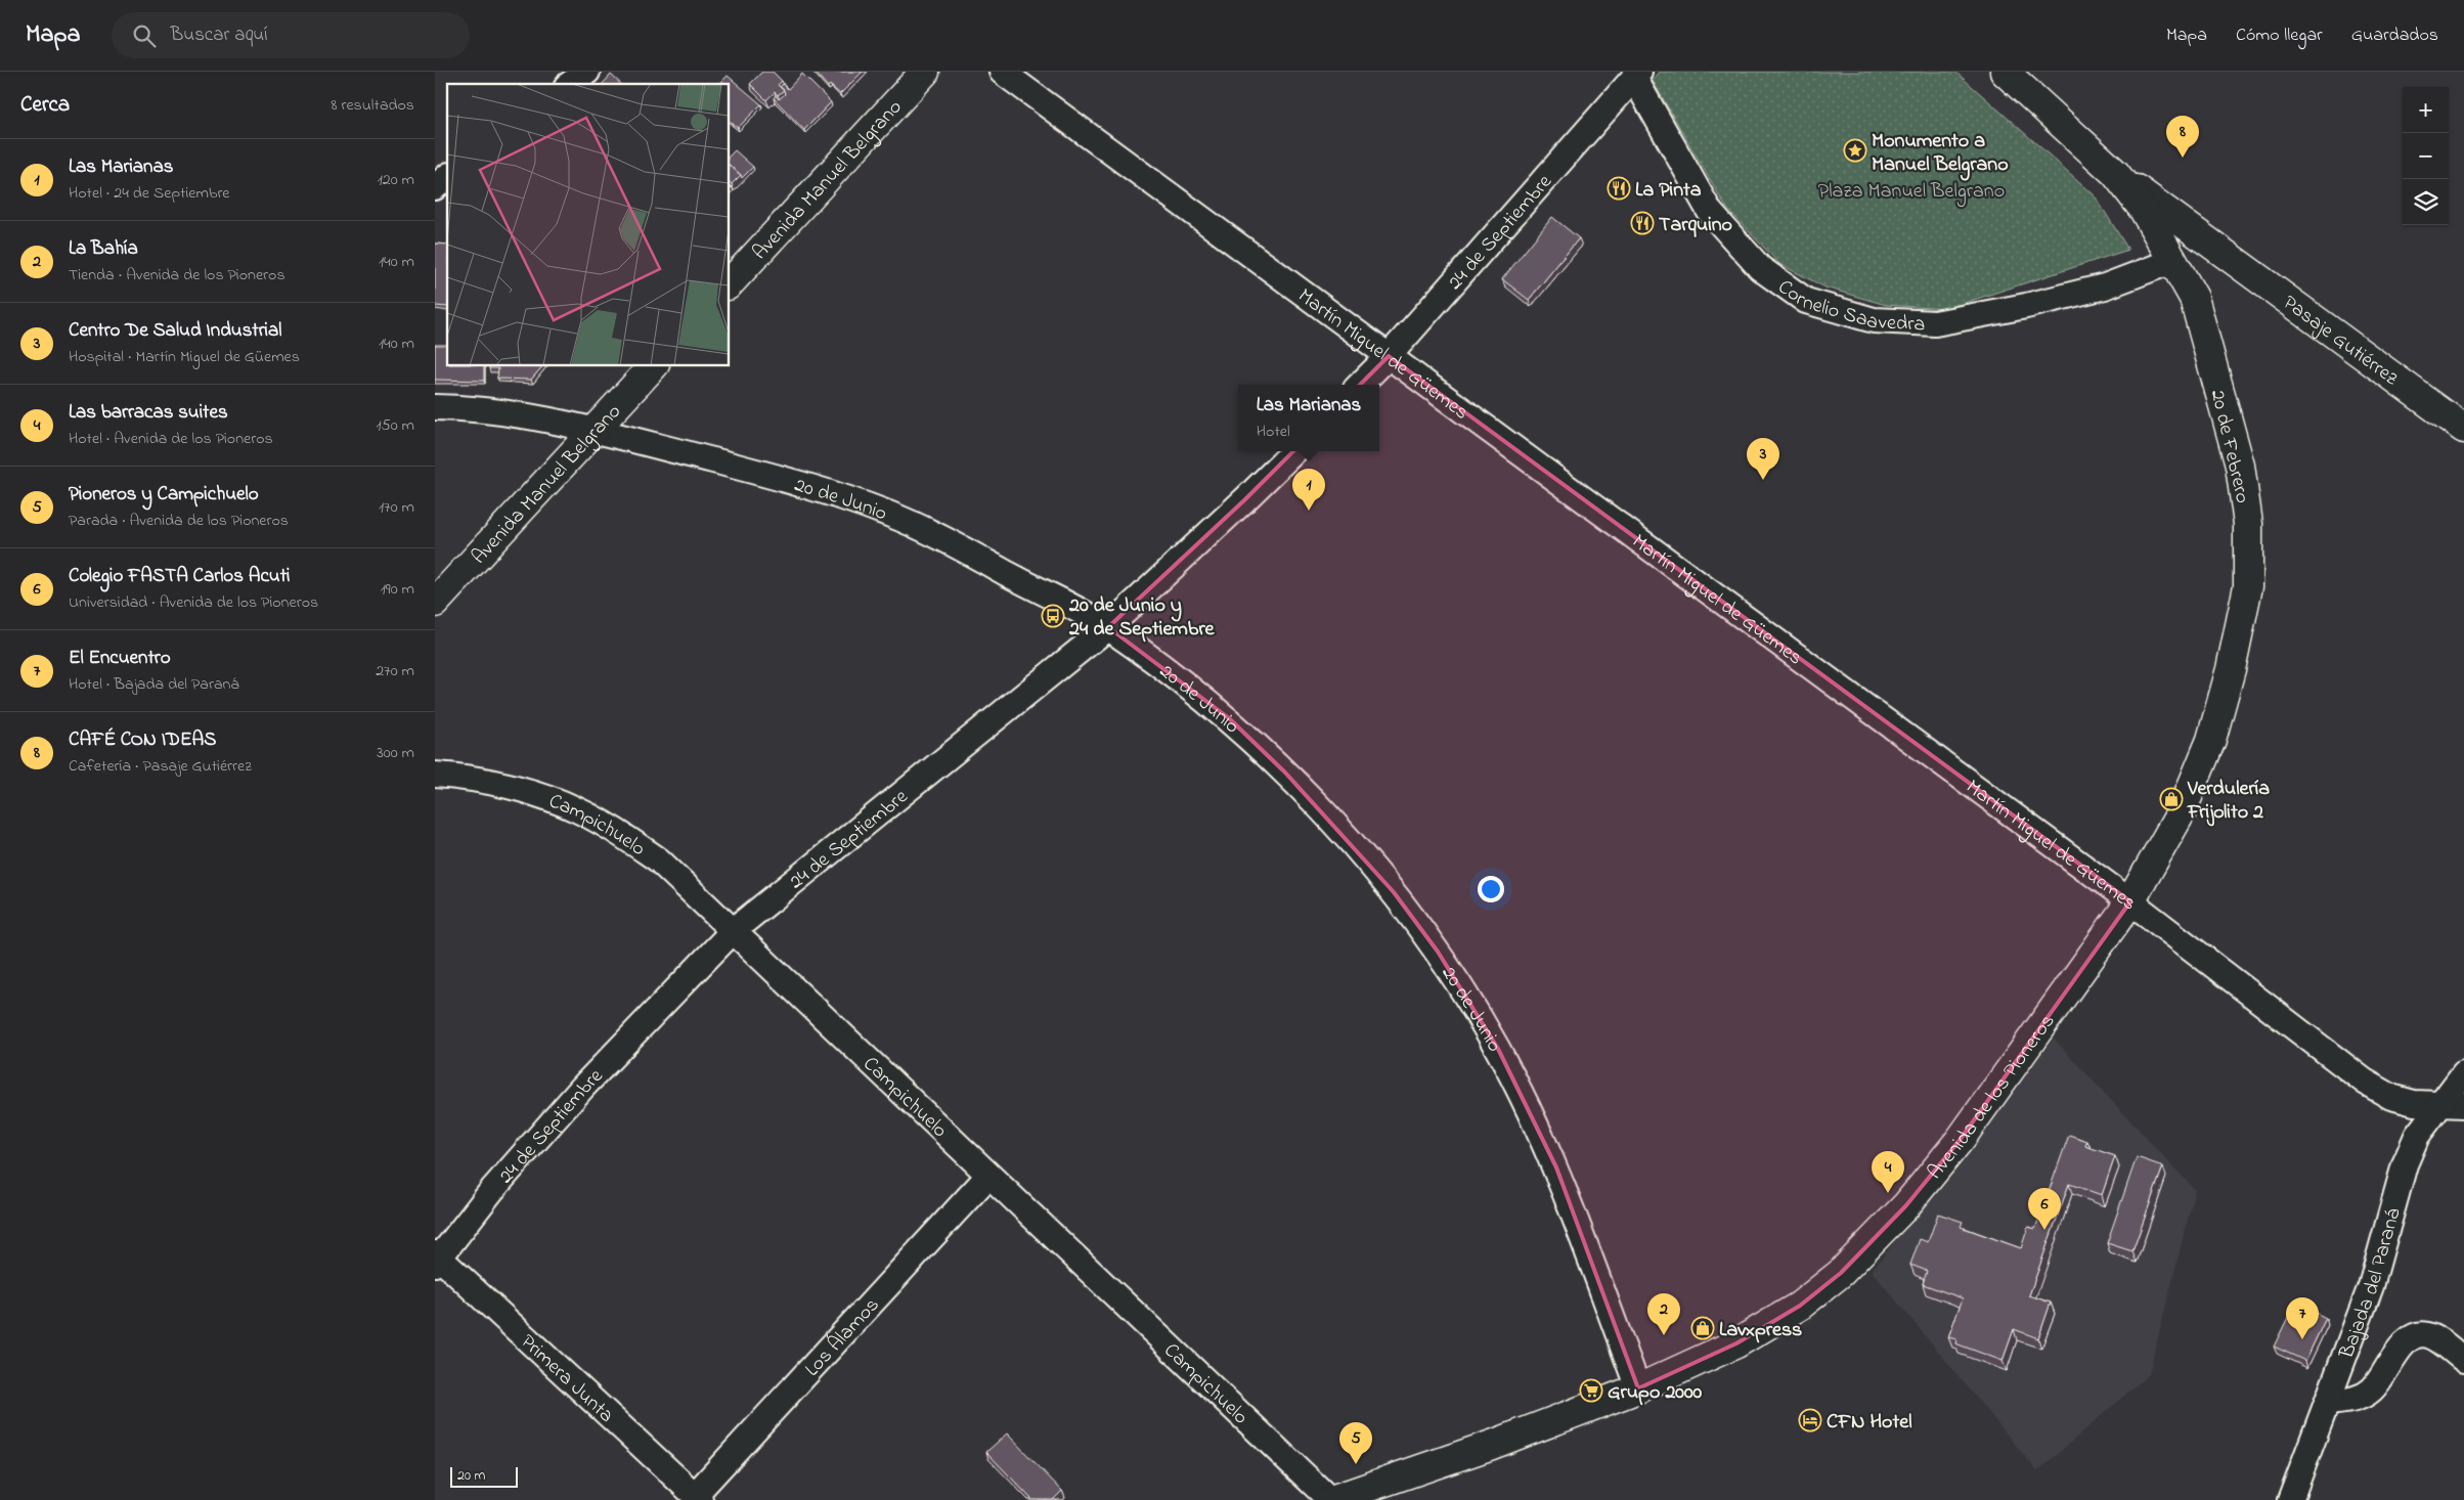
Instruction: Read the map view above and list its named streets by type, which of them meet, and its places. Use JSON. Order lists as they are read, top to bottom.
{
  "streets": {
    "main road": [
      "Avenida Manuel Belgrano",
      "Pasaje Gutiérrez",
      "20 de Febrero",
      "Avenida de los Pioneros"
    ],
    "street": [
      "24 de Septiembre",
      "Cornelio Saavedra",
      "Martín Miguel de Güemes",
      "20 de Junio",
      "Campichuelo",
      "Bajada del Paraná",
      "Los Álamos",
      "Primera Junta"
    ]
  },
  "crossings": [
    ["Avenida Manuel Belgrano", "20 de Junio"],
    ["24 de Septiembre", "Cornelio Saavedra"],
    ["24 de Septiembre", "Martín Miguel de Güemes"],
    ["24 de Septiembre", "20 de Junio"],
    ["24 de Septiembre", "Campichuelo"],
    ["24 de Septiembre", "Primera Junta"],
    ["Cornelio Saavedra", "20 de Febrero"],
    ["Pasaje Gutiérrez", "20 de Febrero"],
    ["Martín Miguel de Güemes", "20 de Febrero"],
    ["Martín Miguel de Güemes", "Avenida de los Pioneros"],
    ["Martín Miguel de Güemes", "Bajada del Paraná"],
    ["20 de Febrero", "Avenida de los Pioneros"],
    ["20 de Junio", "Avenida de los Pioneros"],
    ["Campichuelo", "Avenida de los Pioneros"],
    ["Campichuelo", "Los Álamos"],
    ["Los Álamos", "Primera Junta"]
  ],
  "parks": ["Plaza Manuel Belgrano"],
  "places": {
    "place": ["Monumento a Manuel Belgrano"],
    "restaurant": ["La Pinta", "Tarquino"],
    "bus stop": ["20 de Junio y 24 de Septiembre"],
    "shop": ["Verdulería Frijolito 2", "Lavxpress"],
    "supermarket": ["Grupo 2000"],
    "hotel": ["CFN Hotel"]
  },
  "scale_bar": "20 m",
  "page": {
    "header": "Mapa",
    "search": "Buscar aquí",
    "nav": ["Mapa", "Cómo llegar", "Guardados"],
    "heading": ["Cerca", "8 resultados"],
    "map_buttons": ["+", "−"],
    "pins": [
      "8",
      "3",
      "1",
      "4",
      "6",
      "2",
      "7",
      "5"
    ],
    "list": [
      {
        "mark": "1",
        "name": "Las Marianas",
        "note": "Hotel · 24 de Septiembre",
        "value": "120 m"
      },
      {
        "mark": "2",
        "name": "La Bahía",
        "note": "Tienda · Avenida de los Pioneros",
        "value": "140 m"
      },
      {
        "mark": "3",
        "name": "Centro De Salud Industrial",
        "note": "Hospital · Martín Miguel de Güemes",
        "value": "140 m"
      },
      {
        "mark": "4",
        "name": "Las barracas suites",
        "note": "Hotel · Avenida de los Pioneros",
        "value": "150 m"
      },
      {
        "mark": "5",
        "name": "Pioneros y Campichuelo",
        "note": "Parada · Avenida de los Pioneros",
        "value": "170 m"
      },
      {
        "mark": "6",
        "name": "Colegio FASTA Carlos Acuti",
        "note": "Universidad · Avenida de los Pioneros",
        "value": "190 m"
      },
      {
        "mark": "7",
        "name": "El Encuentro",
        "note": "Hotel · Bajada del Paraná",
        "value": "270 m"
      },
      {
        "mark": "8",
        "name": "CAFÉ CON IDEAS",
        "note": "Cafetería · Pasaje Gutiérrez",
        "value": "300 m"
      }
    ],
    "popup": ["Las Marianas", "Hotel"],
    "scale": "20 m"
  }
}
